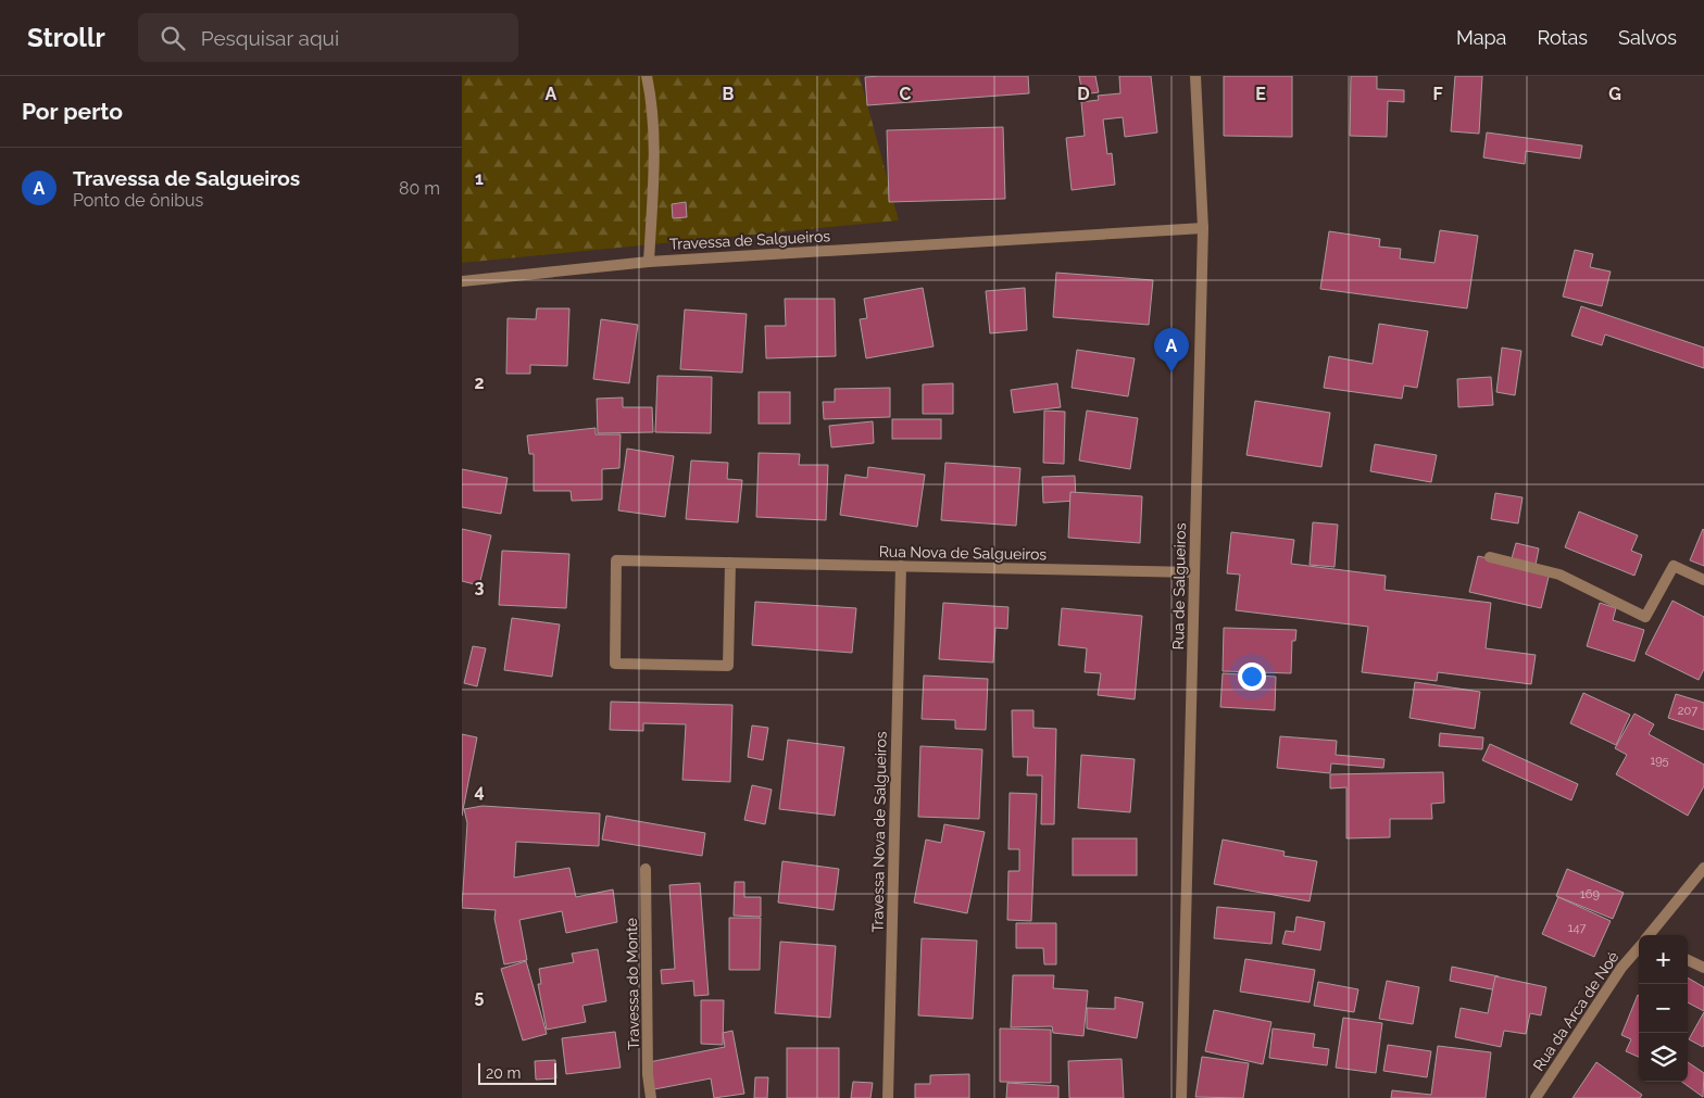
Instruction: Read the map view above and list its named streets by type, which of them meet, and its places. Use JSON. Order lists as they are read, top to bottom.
{
  "streets": {
    "street": [
      "Travessa de Salgueiros",
      "Rua Nova de Salgueiros",
      "Rua de Salgueiros",
      "Travessa Nova de Salgueiros",
      "Travessa do Monte",
      "Rua da Arca de Noé"
    ]
  },
  "crossings": [
    ["Travessa de Salgueiros", "Rua de Salgueiros"],
    ["Rua Nova de Salgueiros", "Rua de Salgueiros"],
    ["Rua Nova de Salgueiros", "Travessa Nova de Salgueiros"]
  ],
  "house_numbers": [
    "207",
    "195",
    "169",
    "147"
  ],
  "scale_bar": "20 m",
  "page": {
    "header": "Strollr",
    "search": "Pesquisar aqui",
    "nav": ["Mapa", "Rotas", "Salvos"],
    "heading": "Por perto",
    "list": [
      {
        "mark": "A",
        "name": "Travessa de Salgueiros",
        "note": "Ponto de ônibus",
        "value": "80 m"
      }
    ],
    "pins": "A",
    "map_buttons": ["+", "−"],
    "scale": "20 m"
  },
  "grid": {
    "columns": [
      "A",
      "B",
      "C",
      "D",
      "E",
      "F",
      "G"
    ],
    "rows": [
      "1",
      "2",
      "3",
      "4",
      "5"
    ]
  }
}
